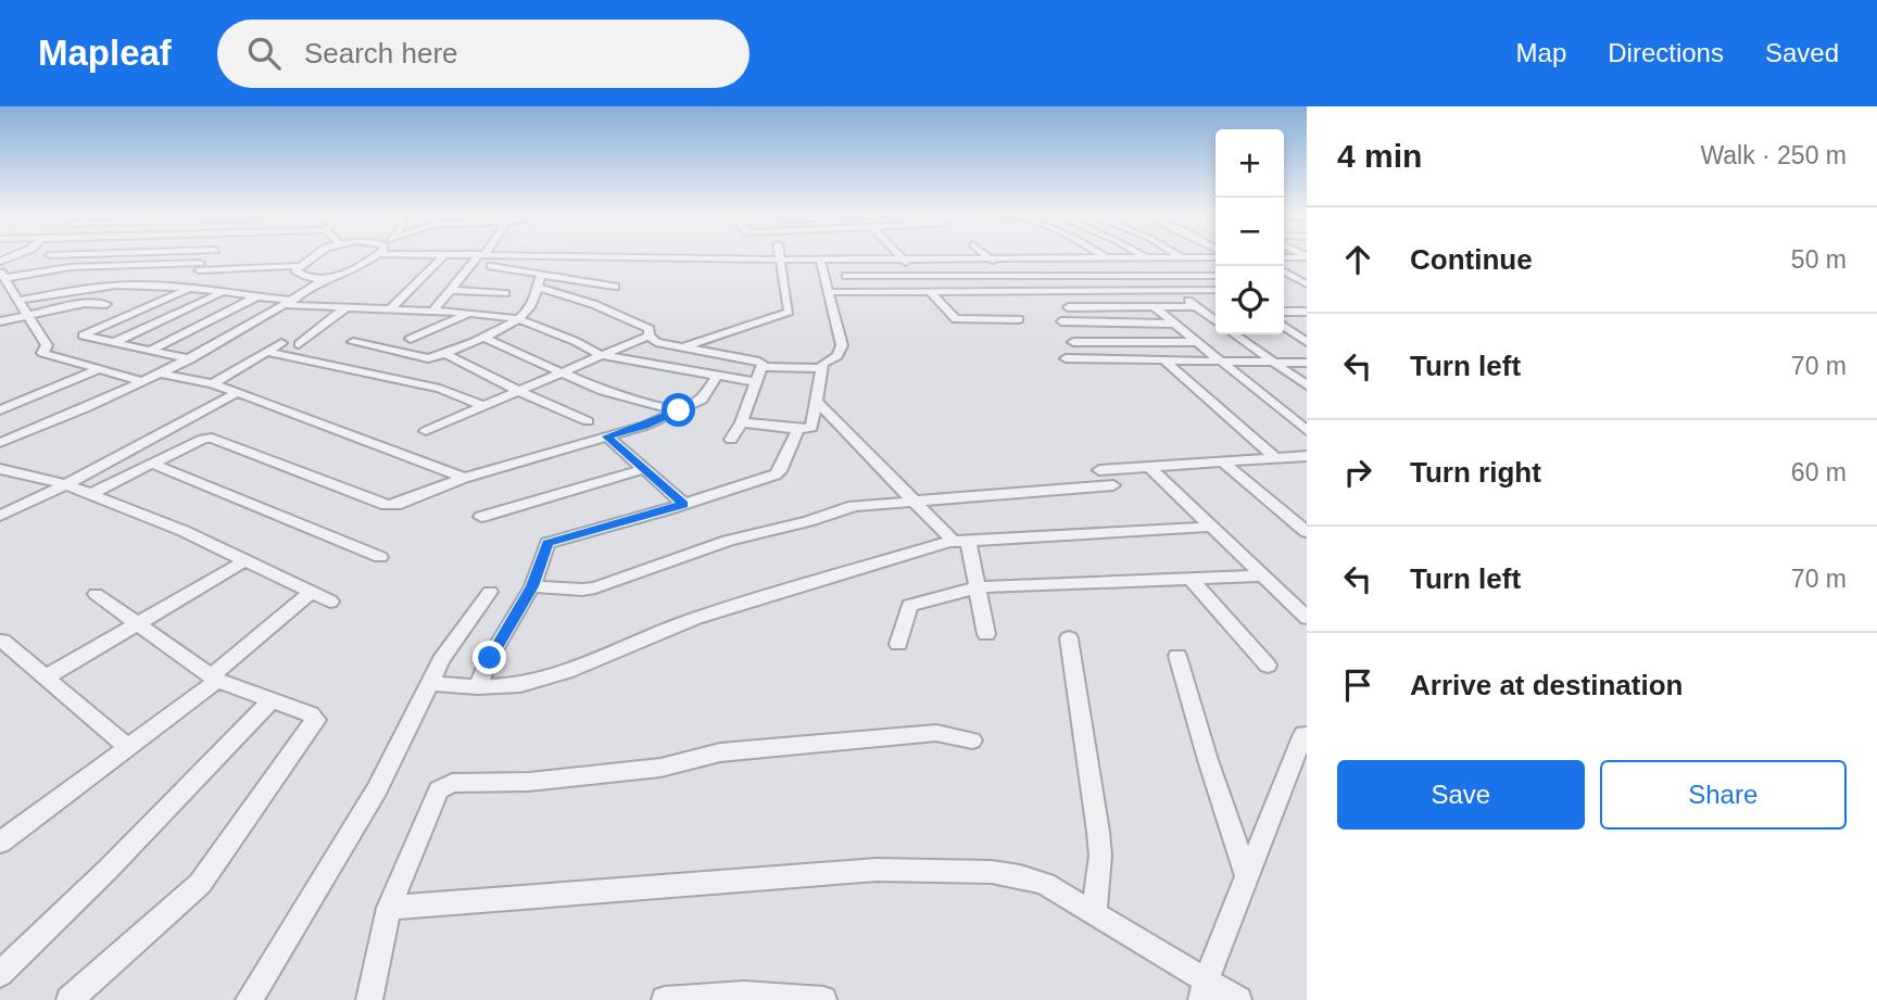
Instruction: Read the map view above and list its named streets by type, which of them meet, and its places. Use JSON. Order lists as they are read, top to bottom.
{
  "page": {
    "header": "Mapleaf",
    "search": "Search here",
    "nav": ["Map", "Directions", "Saved"],
    "heading": ["4 min", "Walk · 250 m"],
    "map_buttons": ["+", "−"],
    "list": [
      ["Continue", "50 m"],
      ["Turn left", "70 m"],
      ["Turn right", "60 m"],
      ["Turn left", "70 m"],
      "Arrive at destination"
    ],
    "buttons": ["Save", "Share"]
  }
}
